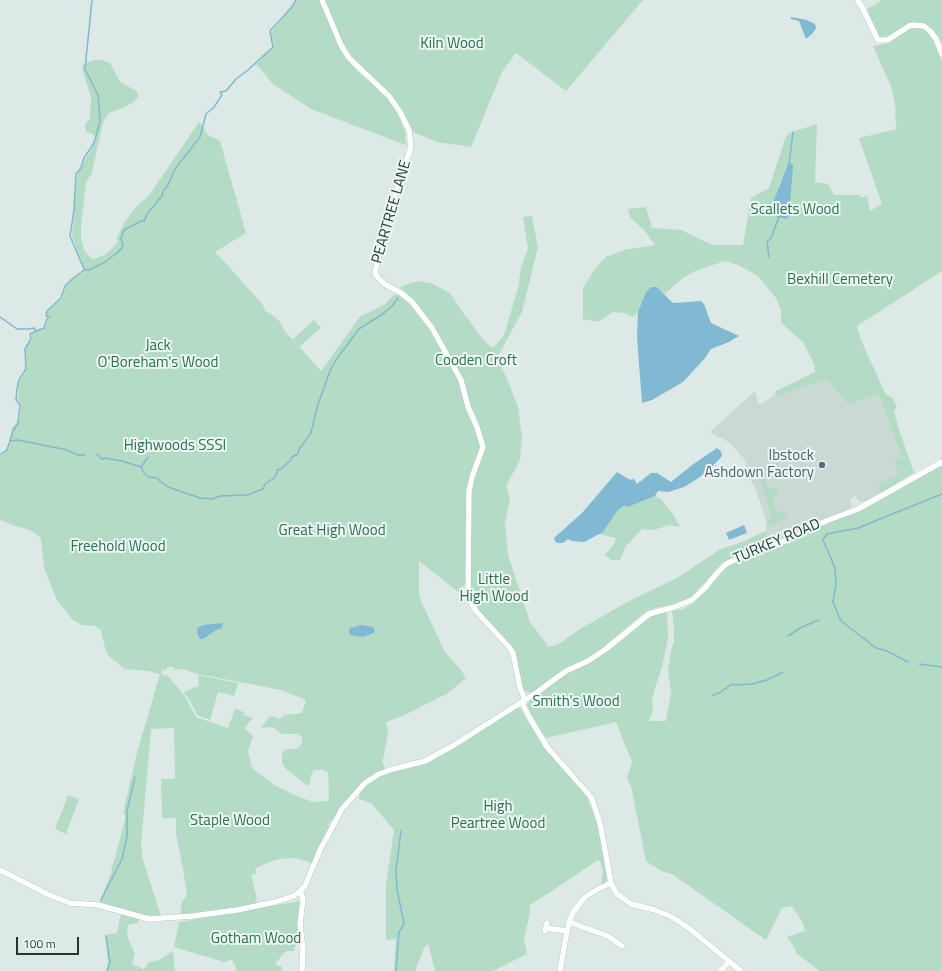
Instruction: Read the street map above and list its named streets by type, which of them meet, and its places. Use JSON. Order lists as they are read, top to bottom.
{
  "streets": {
    "street": ["PEARTREE LANE", "TURKEY ROAD"]
  },
  "crossings": [
    ["PEARTREE LANE", "TURKEY ROAD"]
  ],
  "parks": [
    "Kiln Wood",
    "Scallets Wood",
    "Bexhill Cemetery",
    "Jack O'Boreham's Wood",
    "Cooden Croft",
    "Highwoods SSSI",
    "Great High Wood",
    "Freehold Wood",
    "Little High Wood",
    "Smith's Wood",
    "High Peartree Wood",
    "Staple Wood",
    "Gotham Wood"
  ],
  "places": ["Ibstock Ashdown Factory"],
  "scale_bar": "100 m"
}
